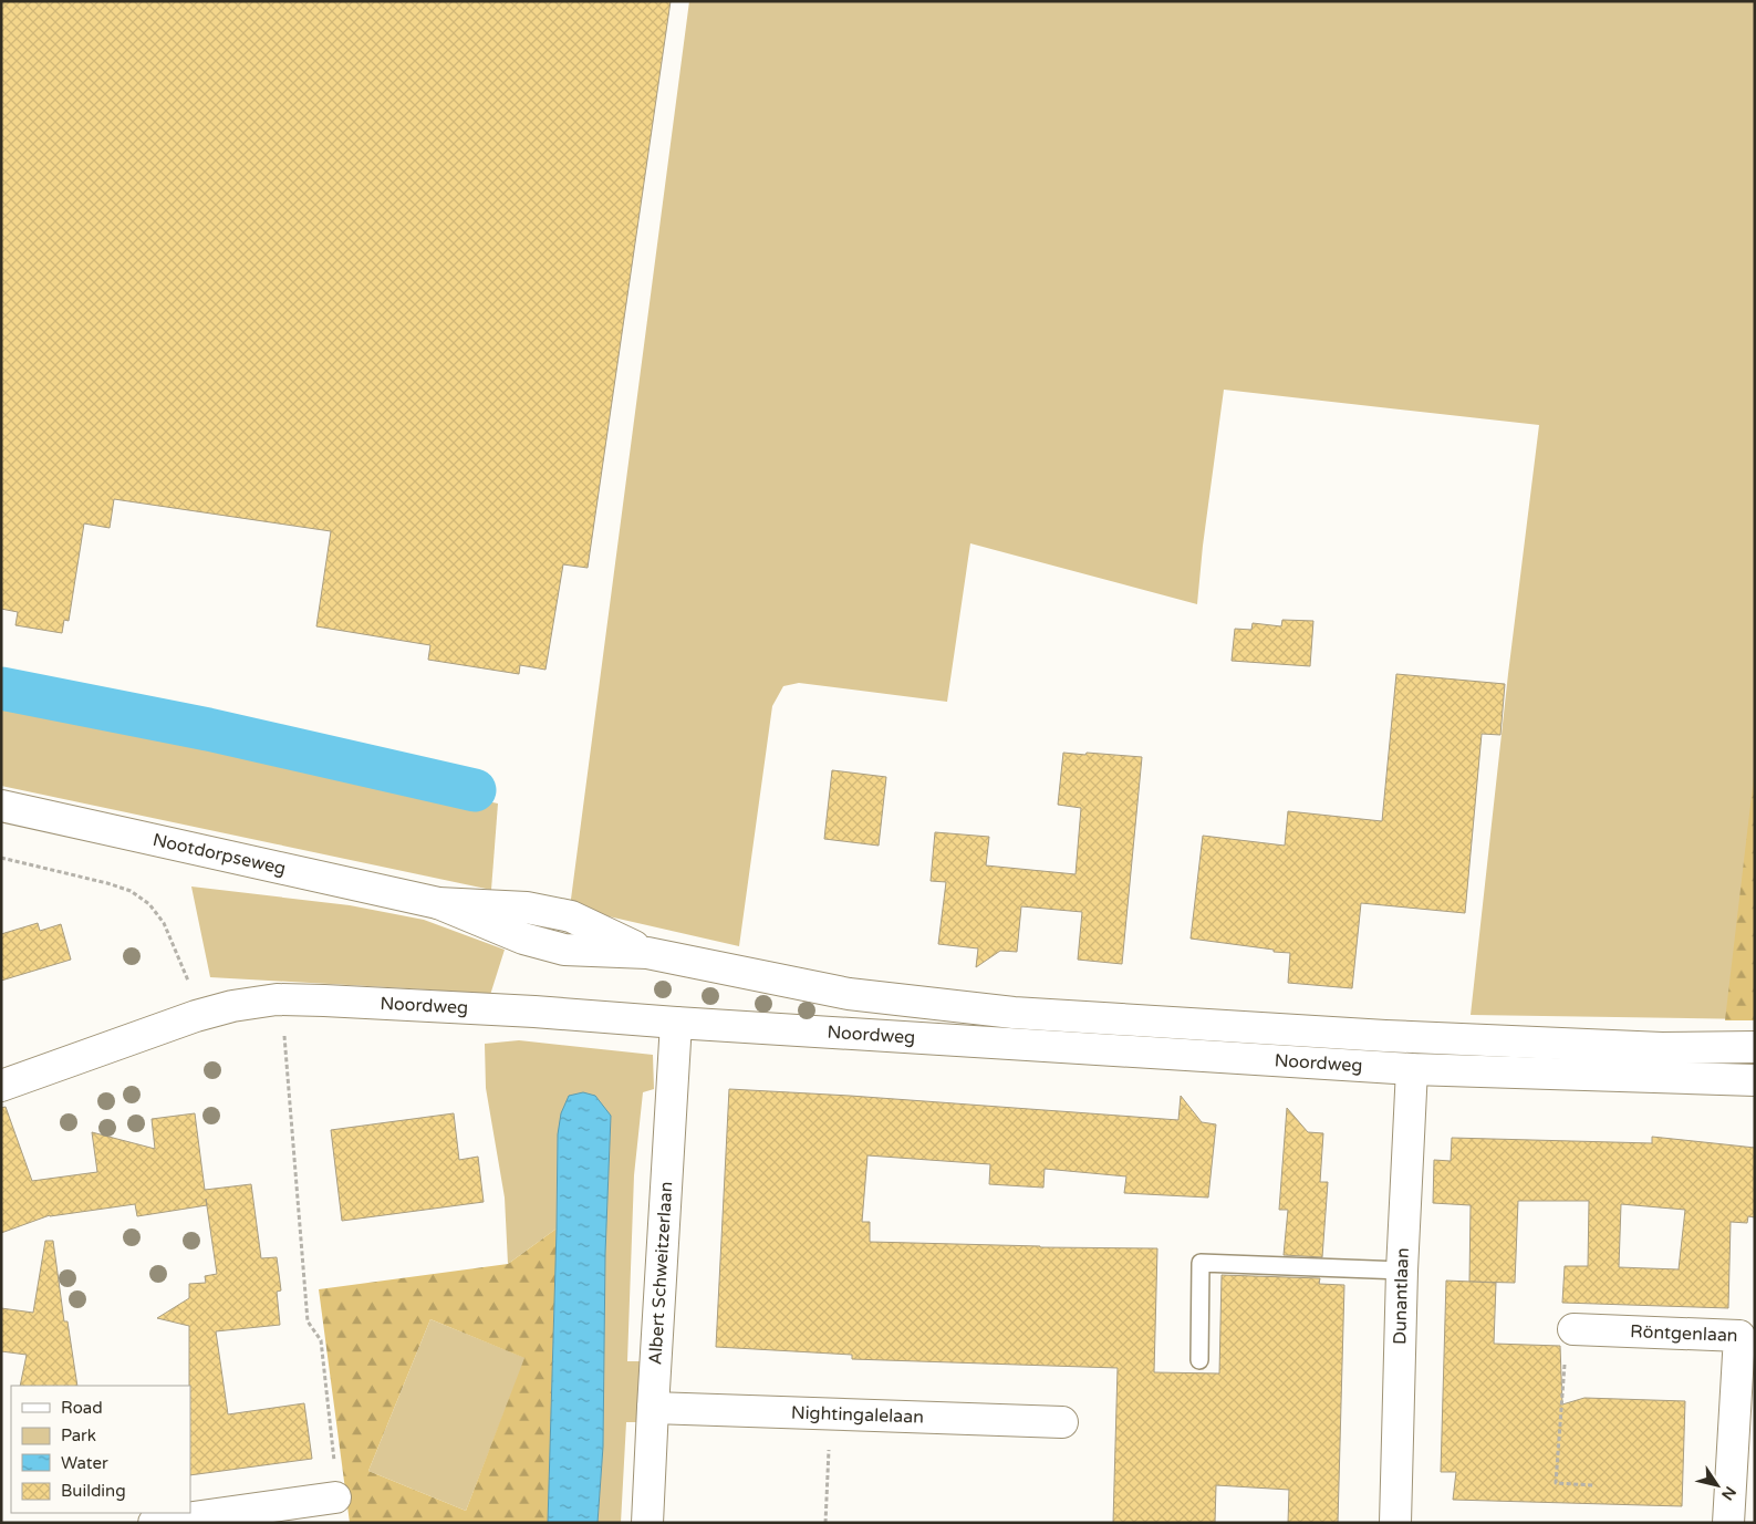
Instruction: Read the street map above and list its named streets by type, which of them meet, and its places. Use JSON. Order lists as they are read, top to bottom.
{
  "streets": {
    "street": [
      "Nootdorpseweg",
      "Noordweg",
      "Albert Schweitzerlaan",
      "Dunantlaan",
      "Röntgenlaan",
      "Nightingalelaan"
    ]
  },
  "crossings": [
    ["Nootdorpseweg", "Noordweg"],
    ["Noordweg", "Albert Schweitzerlaan"],
    ["Noordweg", "Dunantlaan"],
    ["Albert Schweitzerlaan", "Nightingalelaan"]
  ],
  "legend": [
    "Road",
    "Park",
    "Water",
    "Building"
  ],
  "north": "bottom right"
}
